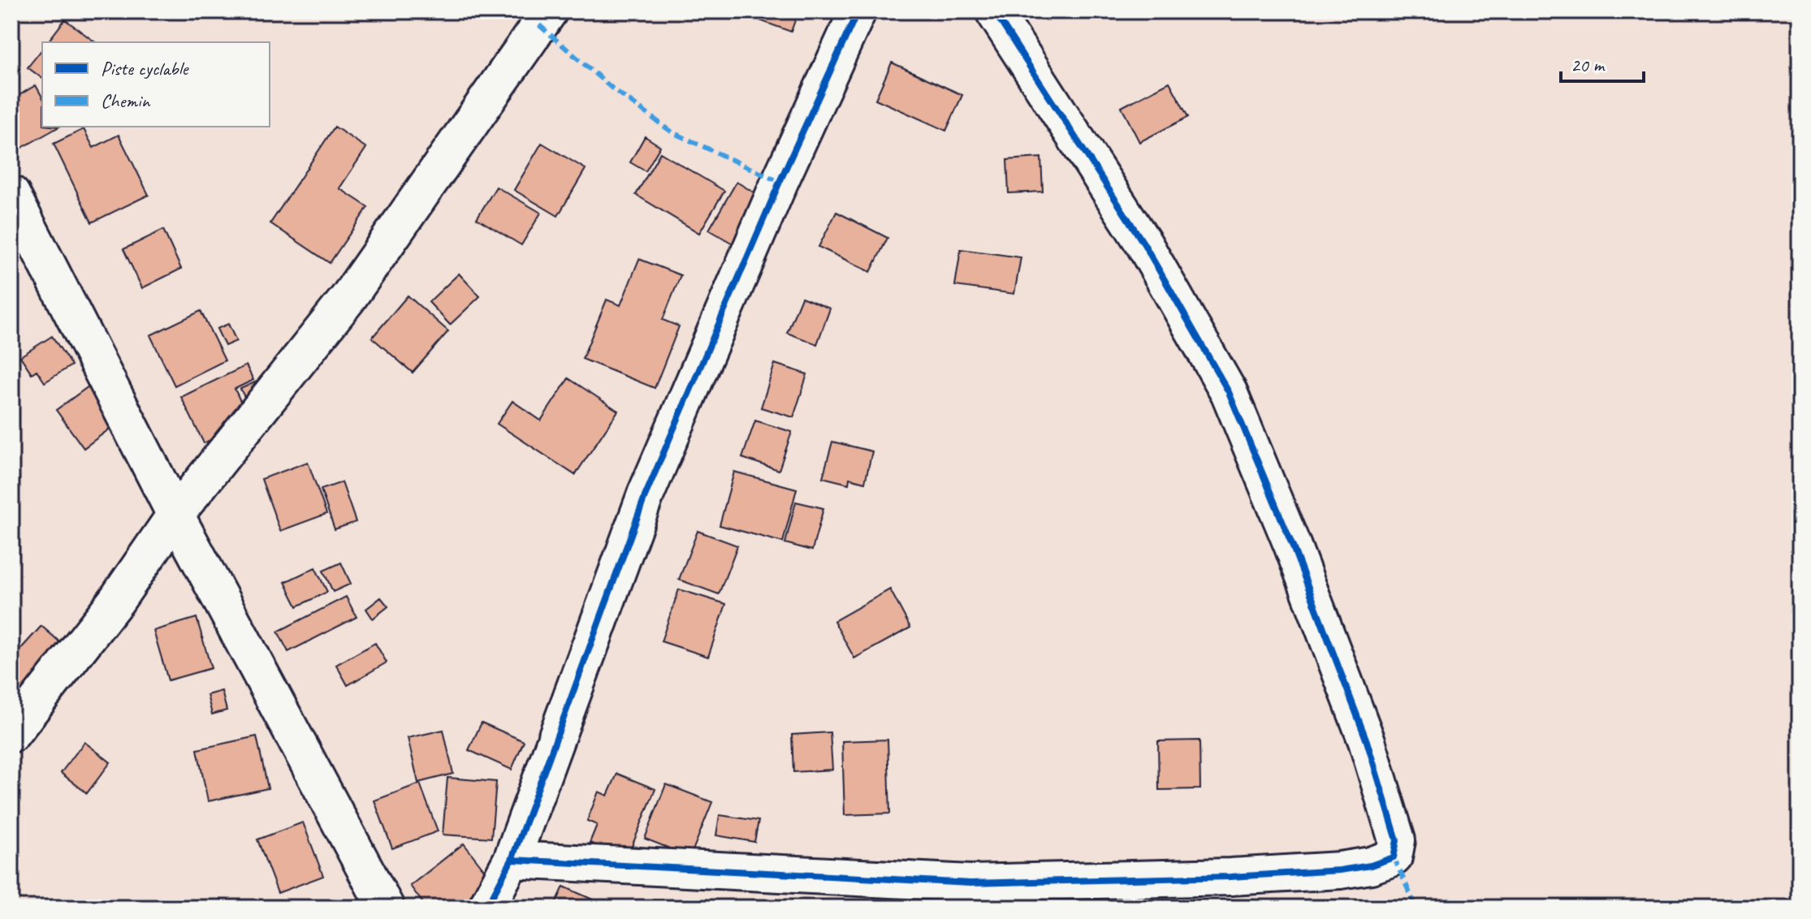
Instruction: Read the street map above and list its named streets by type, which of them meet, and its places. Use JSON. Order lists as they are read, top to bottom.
{
  "legend": ["Piste cyclable", "Chemin"],
  "scale_bar": "20 m"
}
